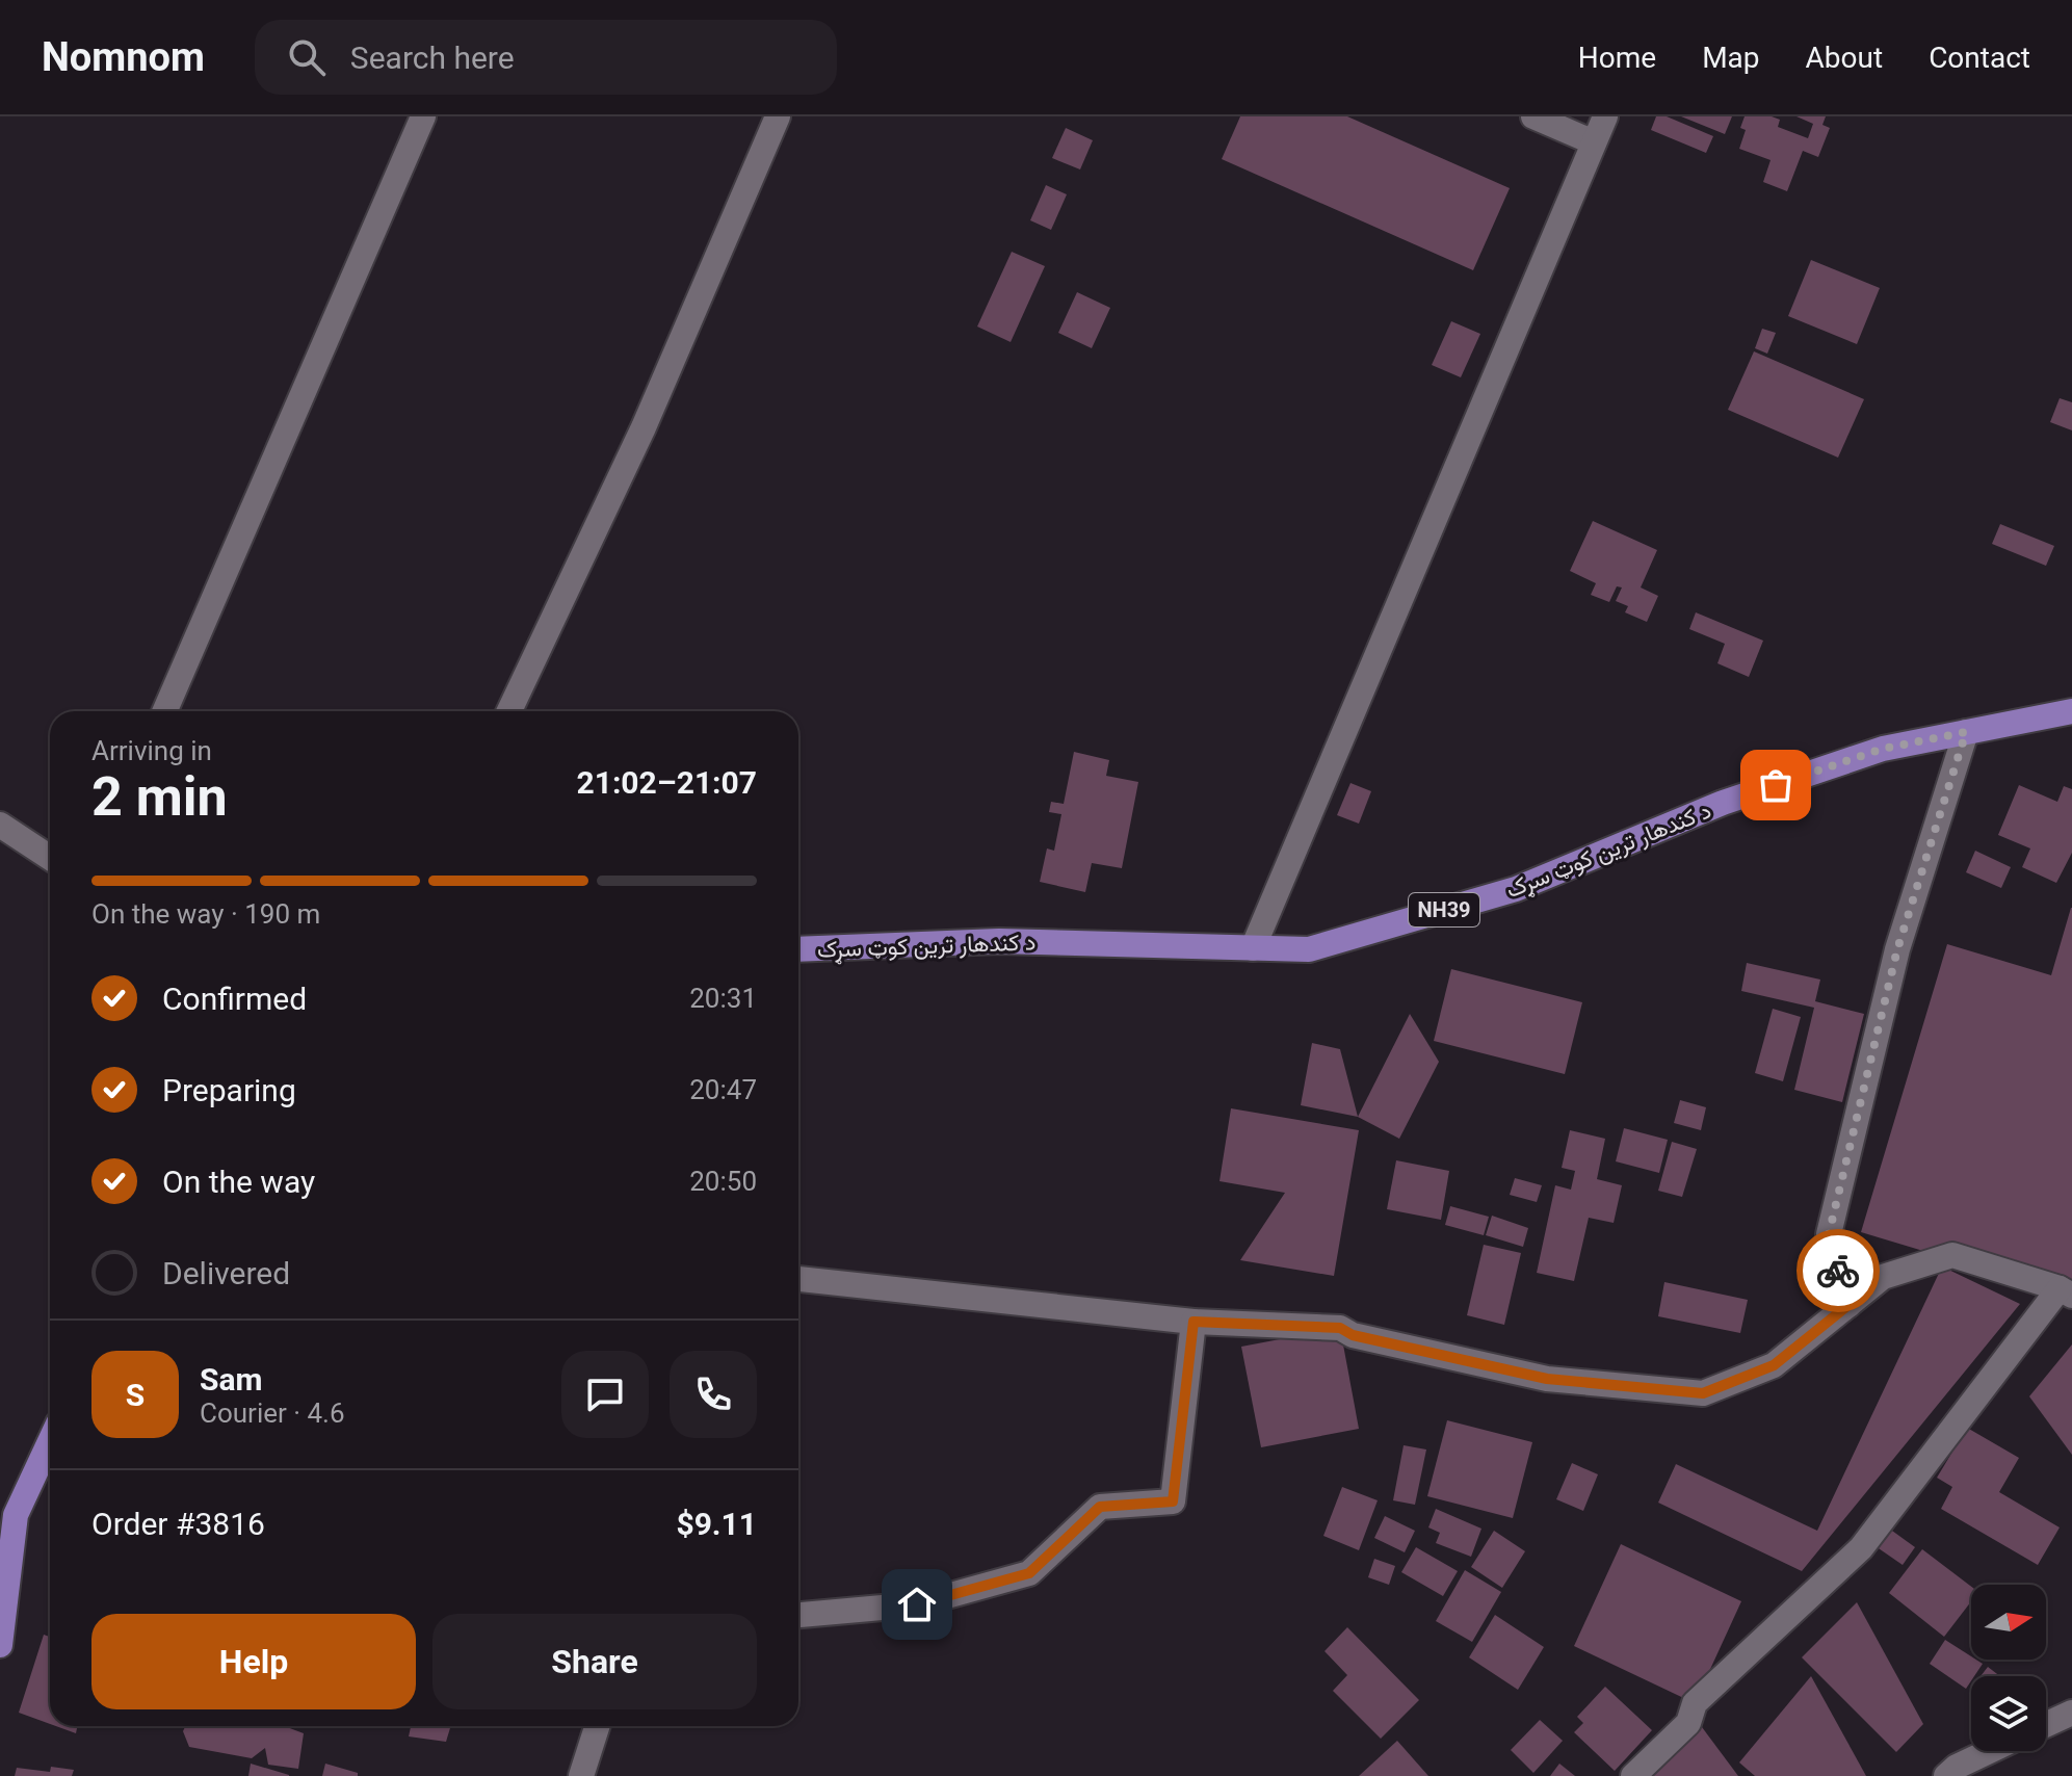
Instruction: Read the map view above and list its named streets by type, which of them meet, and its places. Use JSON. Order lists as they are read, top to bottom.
{
  "streets": {
    "main road": ["د کندهار ترين کوټ سړک", "NH39"]
  },
  "north": "right",
  "page": {
    "header": "Nomnom",
    "search": "Search here",
    "nav": [
      "Home",
      "Map",
      "About",
      "Contact"
    ],
    "heading": ["2 min", "Arriving in", "21:02–21:07"],
    "panel": [
      "Sam",
      "Courier · 4.6",
      "Order #3816",
      "$9.11"
    ],
    "bar": "On the way · 190 m",
    "list": [
      ["Confirmed", "20:31"],
      ["Preparing", "20:47"],
      ["On the way", "20:50"],
      "Delivered"
    ],
    "round": "S",
    "buttons": ["Help", "Share"]
  }
}
